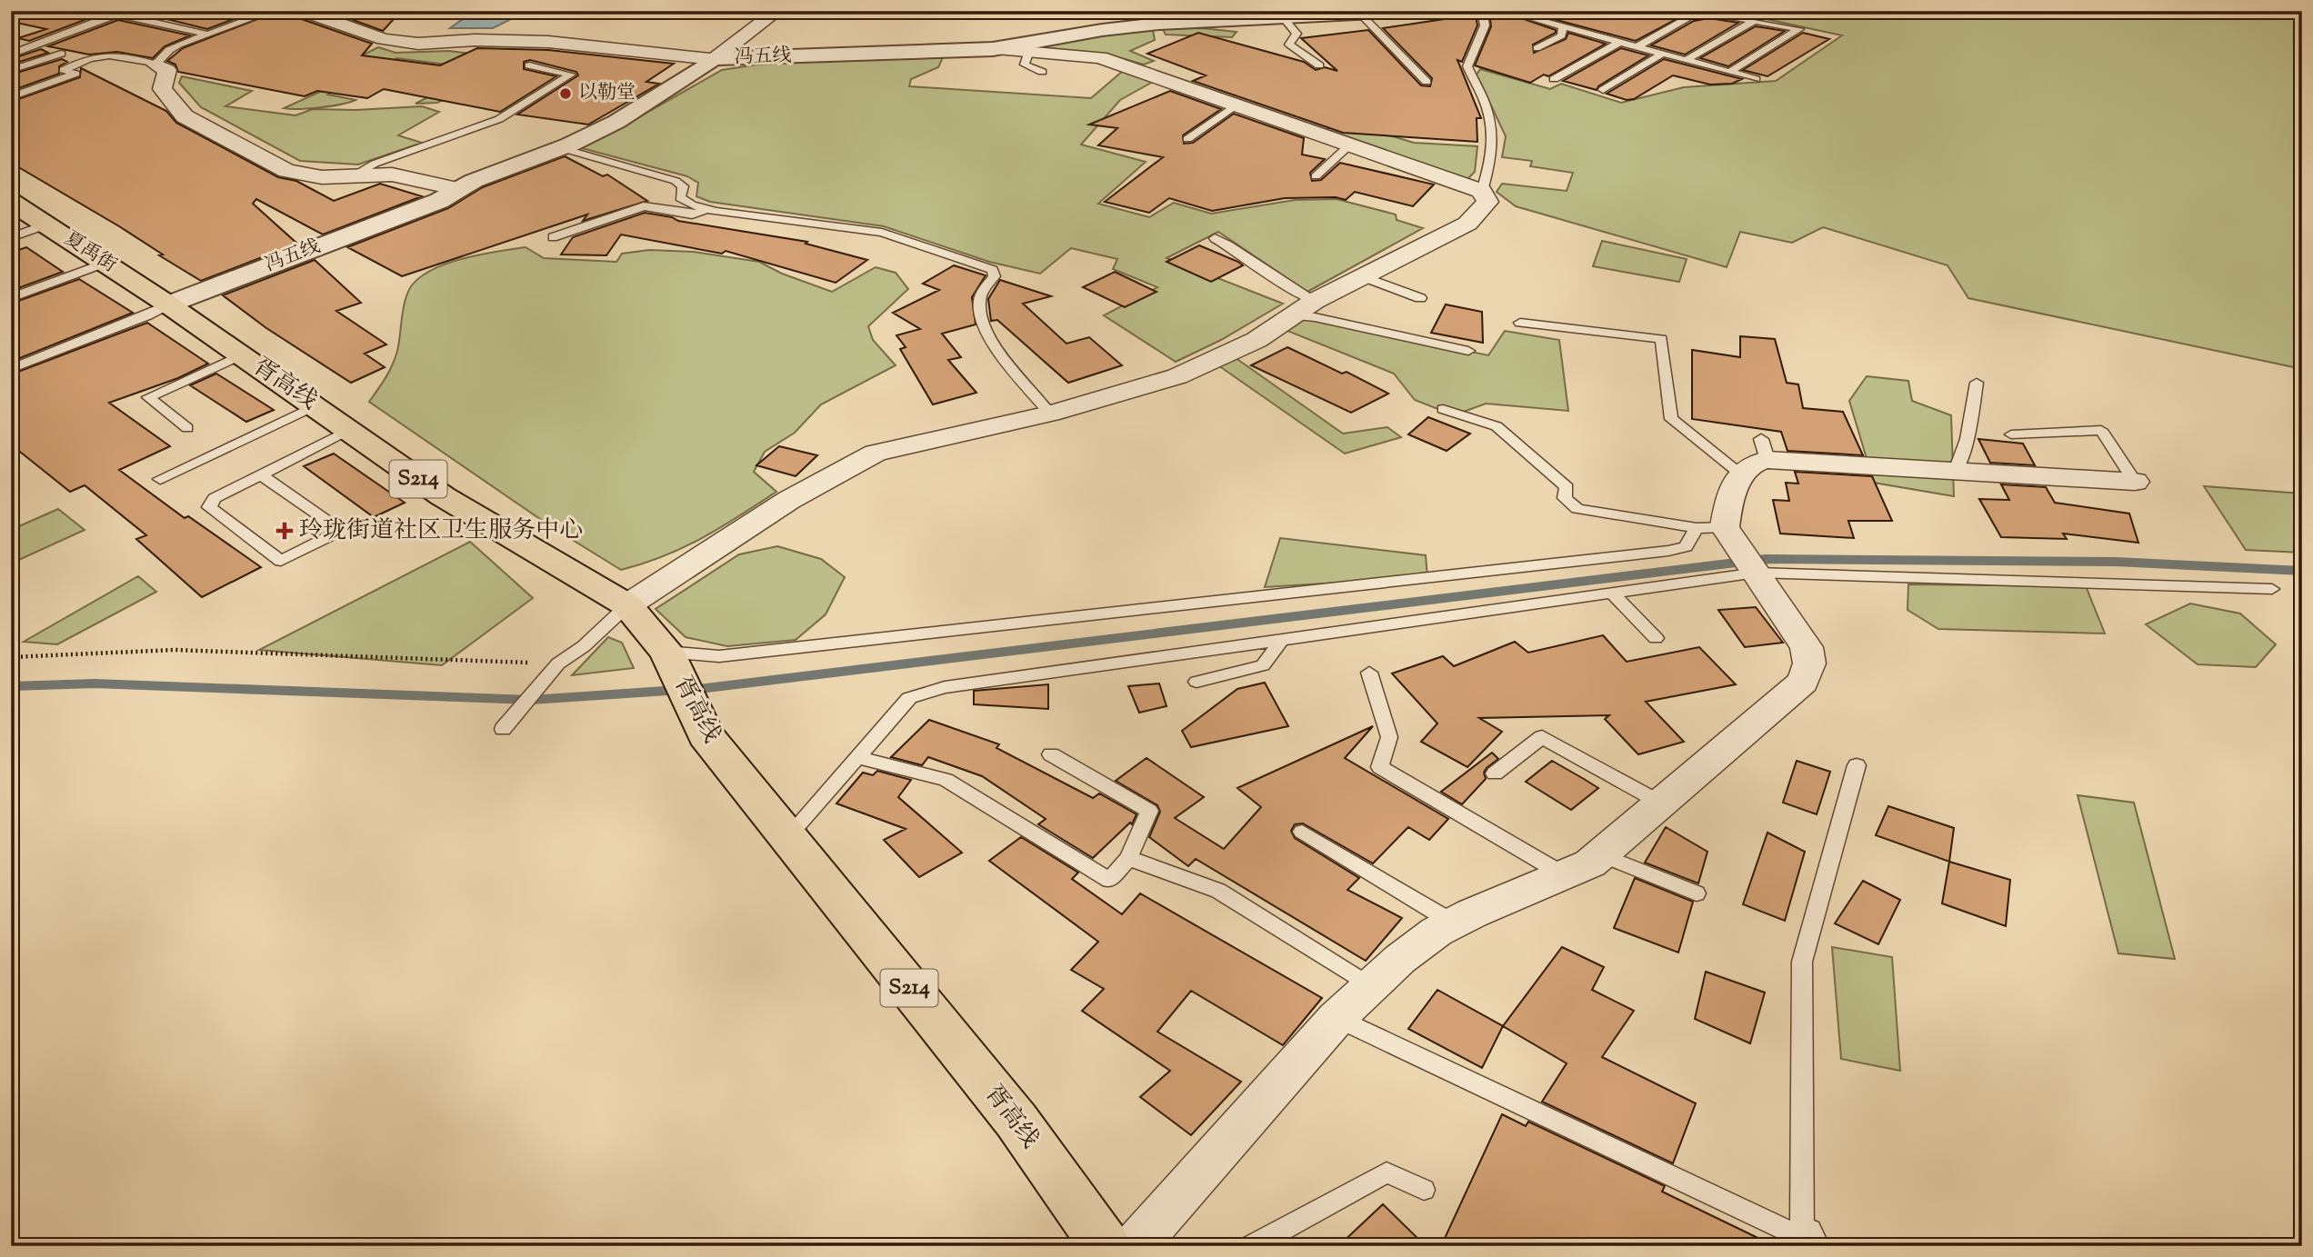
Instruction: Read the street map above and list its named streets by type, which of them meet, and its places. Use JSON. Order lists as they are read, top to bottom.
{
  "streets": {
    "main road": ["夏禹街", "胥高线", "S214"],
    "street": ["冯五线"]
  },
  "crossings": [
    ["冯五线", "夏禹街"],
    ["冯五线", "胥高线"],
    ["夏禹街", "胥高线"]
  ],
  "places": {
    "other": ["以勒堂"],
    "health": ["玲珑街道社区卫生服务中心"]
  }
}
